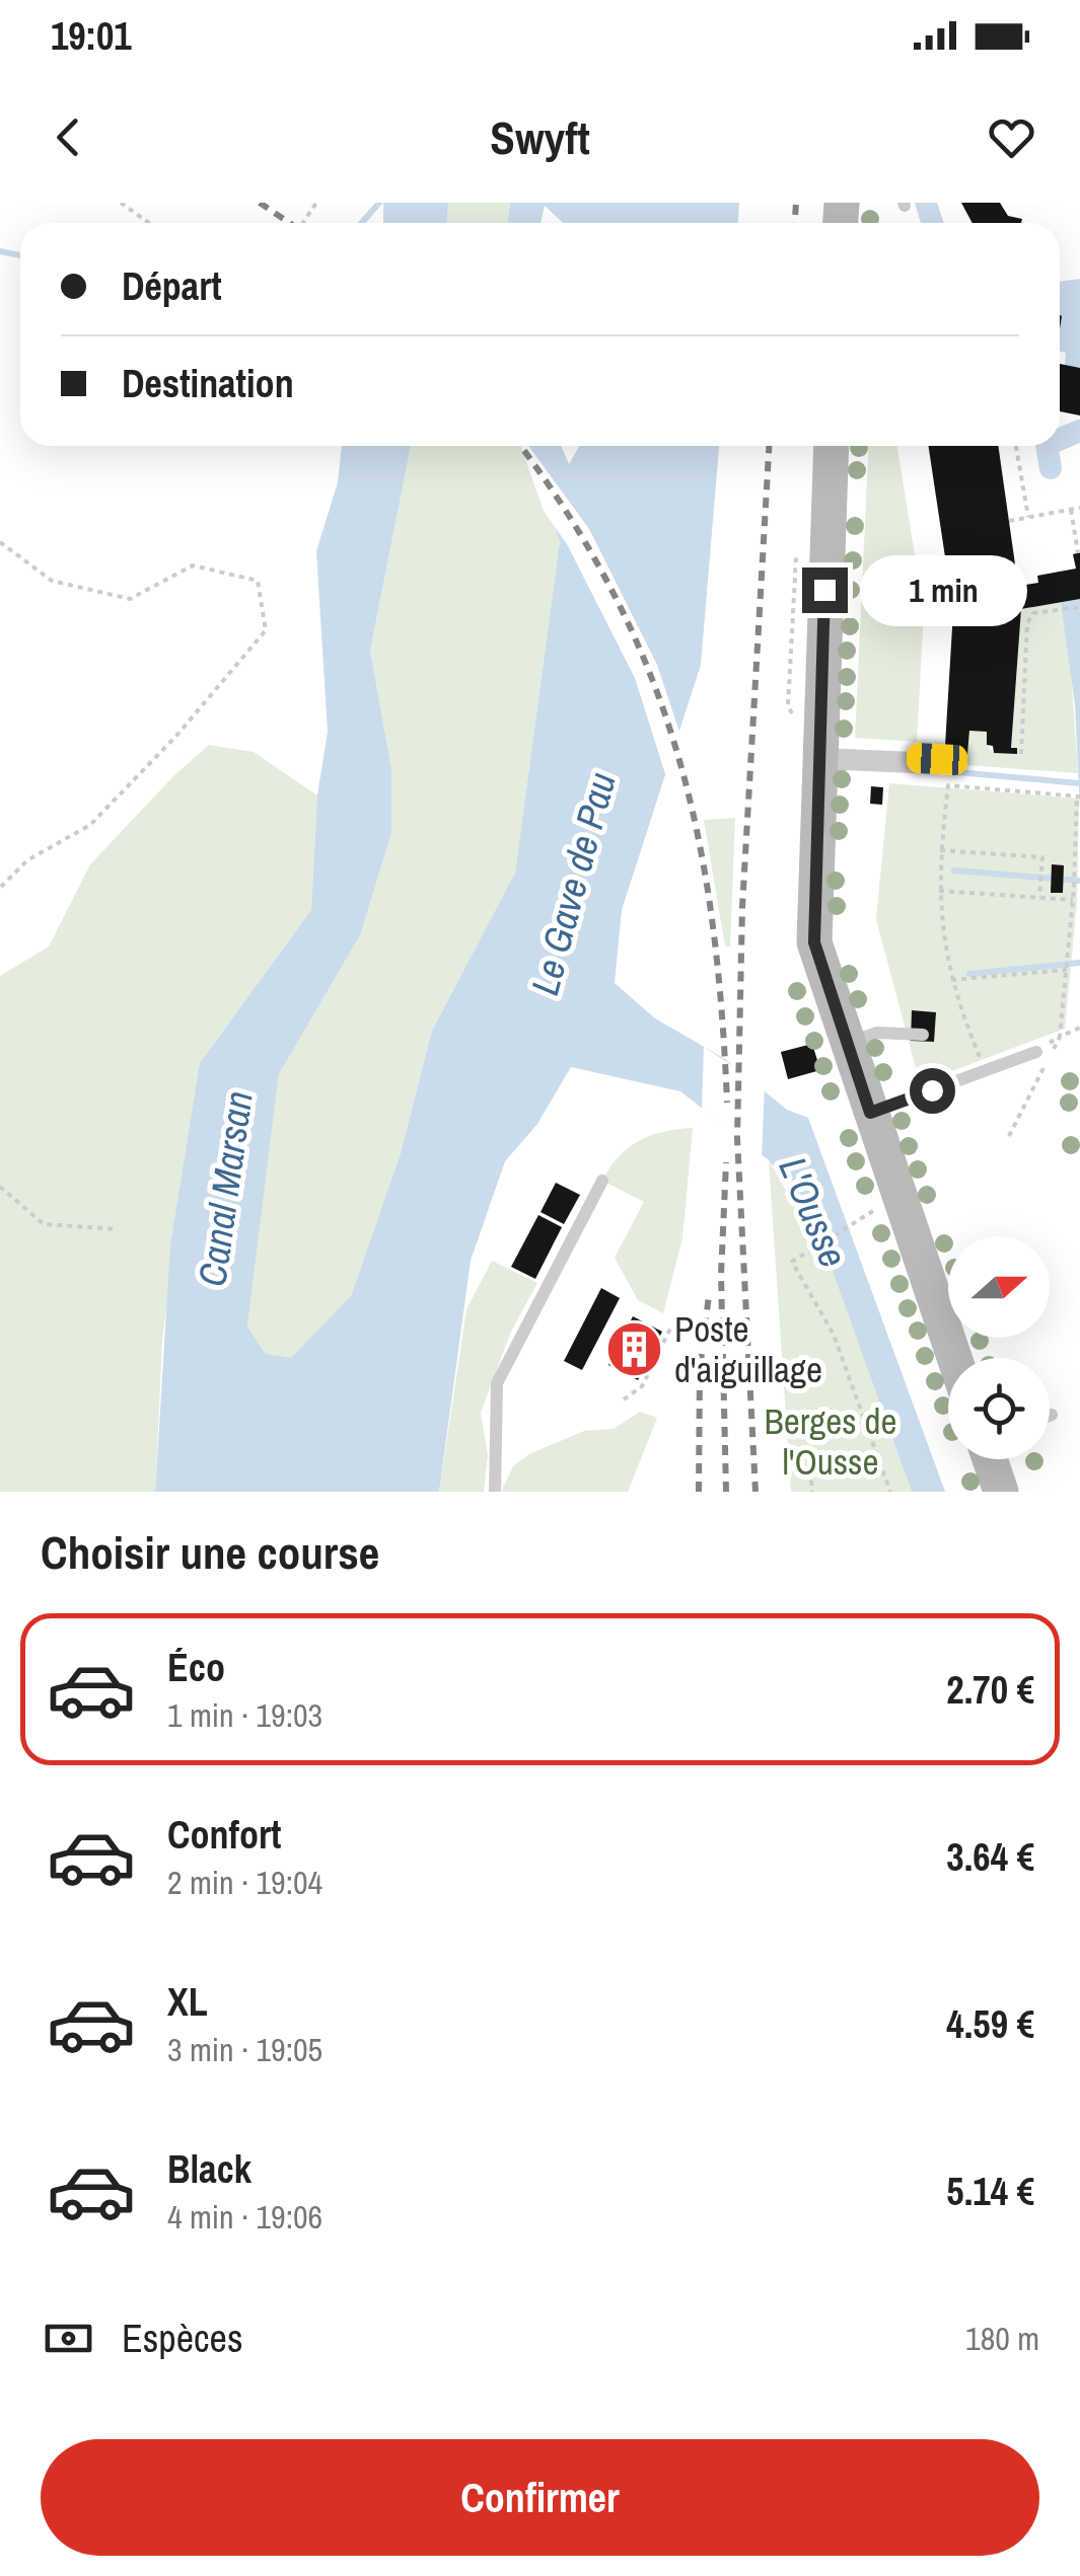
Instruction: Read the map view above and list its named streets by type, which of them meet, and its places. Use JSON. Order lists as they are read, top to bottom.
{
  "water": ["Le Gave de Pau", "Canal Marsan", "L'Ousse"],
  "parks": ["Berges de l'Ousse"],
  "places": {
    "building": ["Poste d'aiguillage"]
  },
  "north": "right",
  "page": {
    "status": "19:01",
    "header": "Swyft",
    "banner": ["Départ", "Destination"],
    "bubble": "1 min",
    "heading": "Choisir une course",
    "list": [
      {
        "name": "Éco",
        "note": "1 min · 19:03",
        "value": "2.70 €"
      },
      {
        "name": "Confort",
        "note": "2 min · 19:04",
        "value": "3.64 €"
      },
      {
        "name": "XL",
        "note": "3 min · 19:05",
        "value": "4.59 €"
      },
      {
        "name": "Black",
        "note": "4 min · 19:06",
        "value": "5.14 €"
      }
    ],
    "pay": ["Espèces", "180 m"],
    "buttons": "Confirmer"
  }
}
